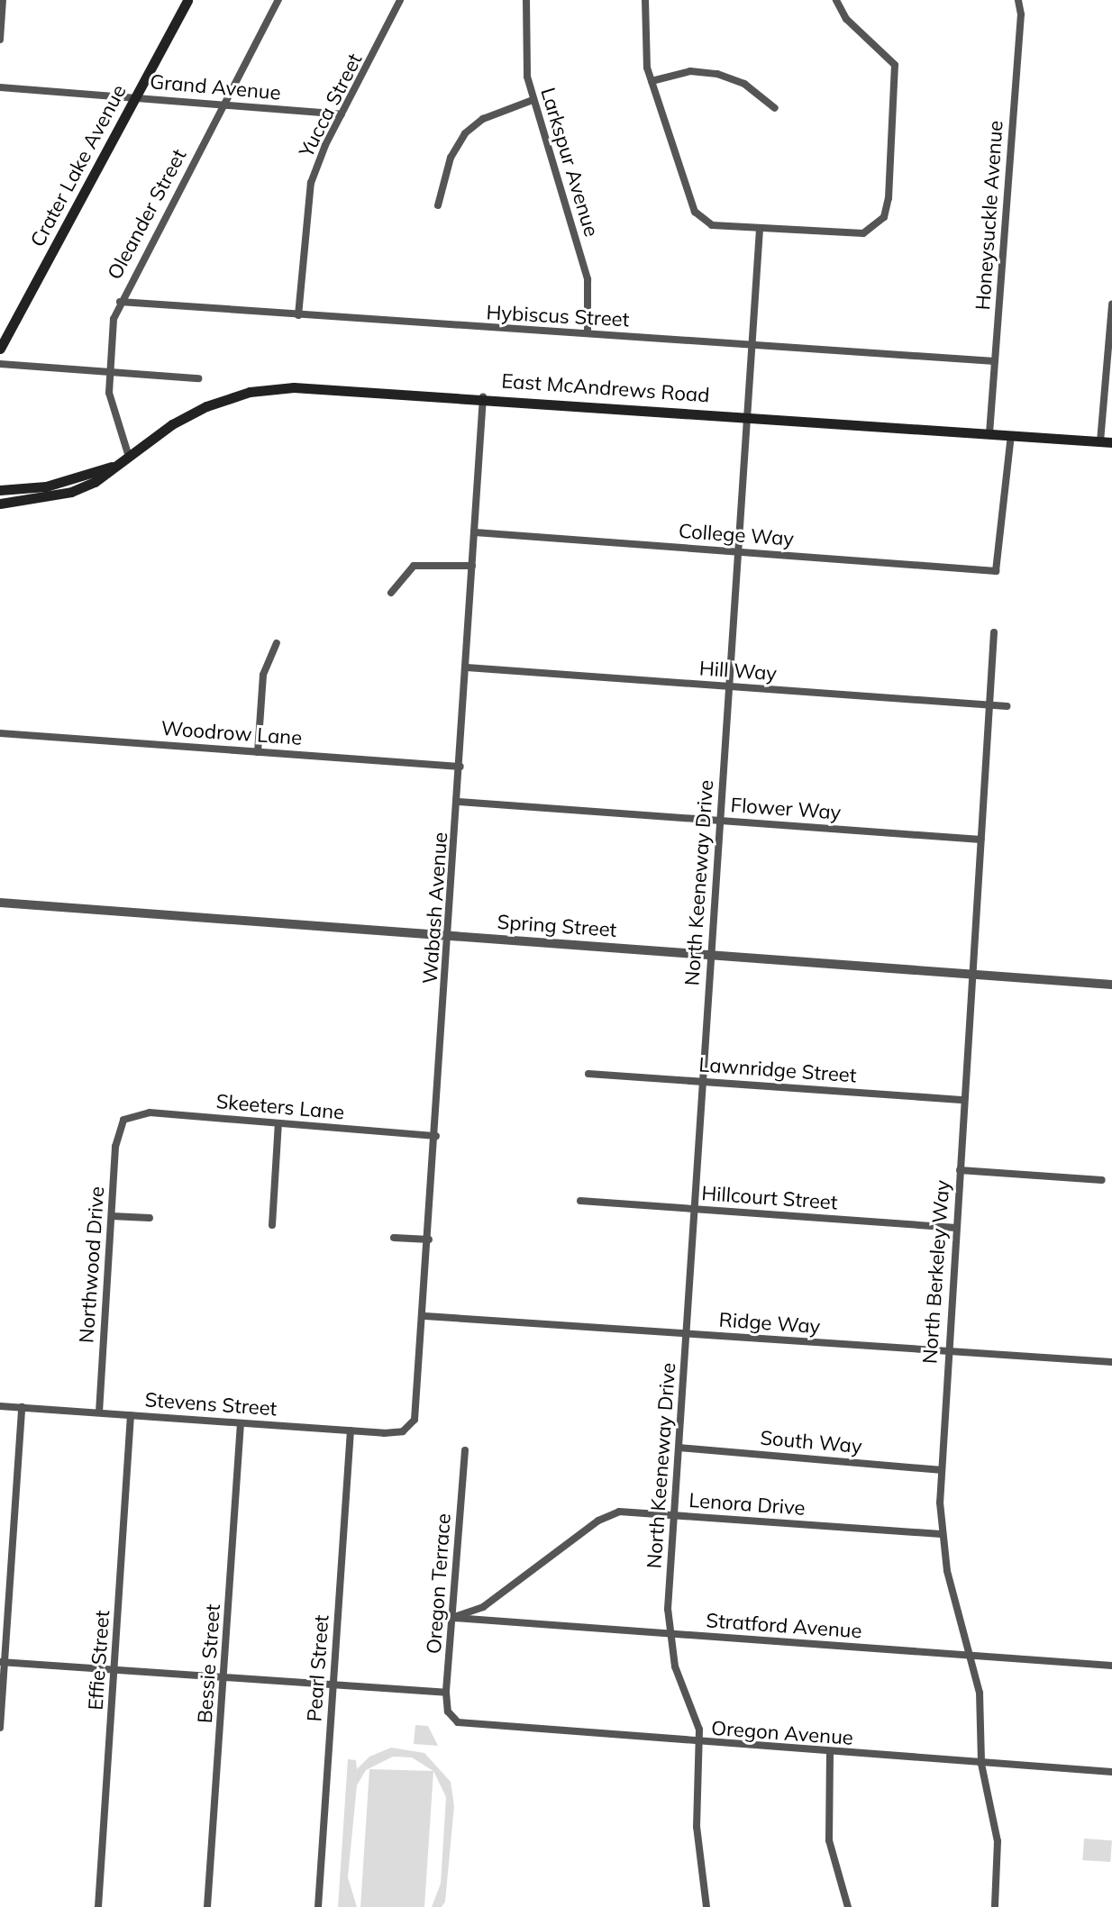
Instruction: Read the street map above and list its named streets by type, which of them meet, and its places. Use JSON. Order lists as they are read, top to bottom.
{
  "streets": {
    "main road": ["Crater Lake Avenue", "East McAndrews Road"],
    "street": [
      "Grand Avenue",
      "Yucca Street",
      "Larkspur Avenue",
      "Oleander Street",
      "Honeysuckle Avenue",
      "Hybiscus Street",
      "College Way",
      "Hill Way",
      "Woodrow Lane",
      "Flower Way",
      "North Keeneway Drive",
      "Wabash Avenue",
      "Spring Street",
      "Lawnridge Street",
      "Skeeters Lane",
      "Hillcourt Street",
      "Northwood Drive",
      "North Berkeley Way",
      "Ridge Way",
      "Stevens Street",
      "South Way",
      "Lenora Drive",
      "Oregon Terrace",
      "Stratford Avenue",
      "Effie Street",
      "Bessie Street",
      "Pearl Street",
      "Oregon Avenue"
    ]
  },
  "crossings": [
    ["Grand Avenue", "Yucca Street"],
    ["Grand Avenue", "Crater Lake Avenue"],
    ["Grand Avenue", "Oleander Street"],
    ["Yucca Street", "Hybiscus Street"],
    ["Larkspur Avenue", "Hybiscus Street"],
    ["Oleander Street", "Hybiscus Street"],
    ["Oleander Street", "East McAndrews Road"],
    ["Honeysuckle Avenue", "Hybiscus Street"],
    ["Honeysuckle Avenue", "East McAndrews Road"],
    ["Hybiscus Street", "North Keeneway Drive"],
    ["East McAndrews Road", "College Way"],
    ["East McAndrews Road", "North Keeneway Drive"],
    ["East McAndrews Road", "Wabash Avenue"],
    ["College Way", "North Keeneway Drive"],
    ["College Way", "Wabash Avenue"],
    ["Hill Way", "North Keeneway Drive"],
    ["Hill Way", "Wabash Avenue"],
    ["Hill Way", "North Berkeley Way"],
    ["Woodrow Lane", "Wabash Avenue"],
    ["Flower Way", "North Keeneway Drive"],
    ["Flower Way", "Wabash Avenue"],
    ["Flower Way", "North Berkeley Way"],
    ["North Keeneway Drive", "Spring Street"],
    ["North Keeneway Drive", "Lawnridge Street"],
    ["North Keeneway Drive", "Hillcourt Street"],
    ["North Keeneway Drive", "Ridge Way"],
    ["North Keeneway Drive", "South Way"],
    ["North Keeneway Drive", "Lenora Drive"],
    ["North Keeneway Drive", "Stratford Avenue"],
    ["North Keeneway Drive", "Oregon Avenue"],
    ["Wabash Avenue", "Spring Street"],
    ["Wabash Avenue", "Skeeters Lane"],
    ["Wabash Avenue", "Ridge Way"],
    ["Wabash Avenue", "Stevens Street"],
    ["Spring Street", "North Berkeley Way"],
    ["Lawnridge Street", "North Berkeley Way"],
    ["Skeeters Lane", "Northwood Drive"],
    ["Hillcourt Street", "North Berkeley Way"],
    ["Northwood Drive", "Stevens Street"],
    ["North Berkeley Way", "Ridge Way"],
    ["North Berkeley Way", "South Way"],
    ["North Berkeley Way", "Lenora Drive"],
    ["North Berkeley Way", "Stratford Avenue"],
    ["North Berkeley Way", "Oregon Avenue"],
    ["Stevens Street", "Effie Street"],
    ["Stevens Street", "Bessie Street"],
    ["Stevens Street", "Pearl Street"],
    ["Lenora Drive", "Oregon Terrace"],
    ["Lenora Drive", "Stratford Avenue"],
    ["Oregon Terrace", "Stratford Avenue"],
    ["Oregon Terrace", "Oregon Avenue"]
  ]
}
